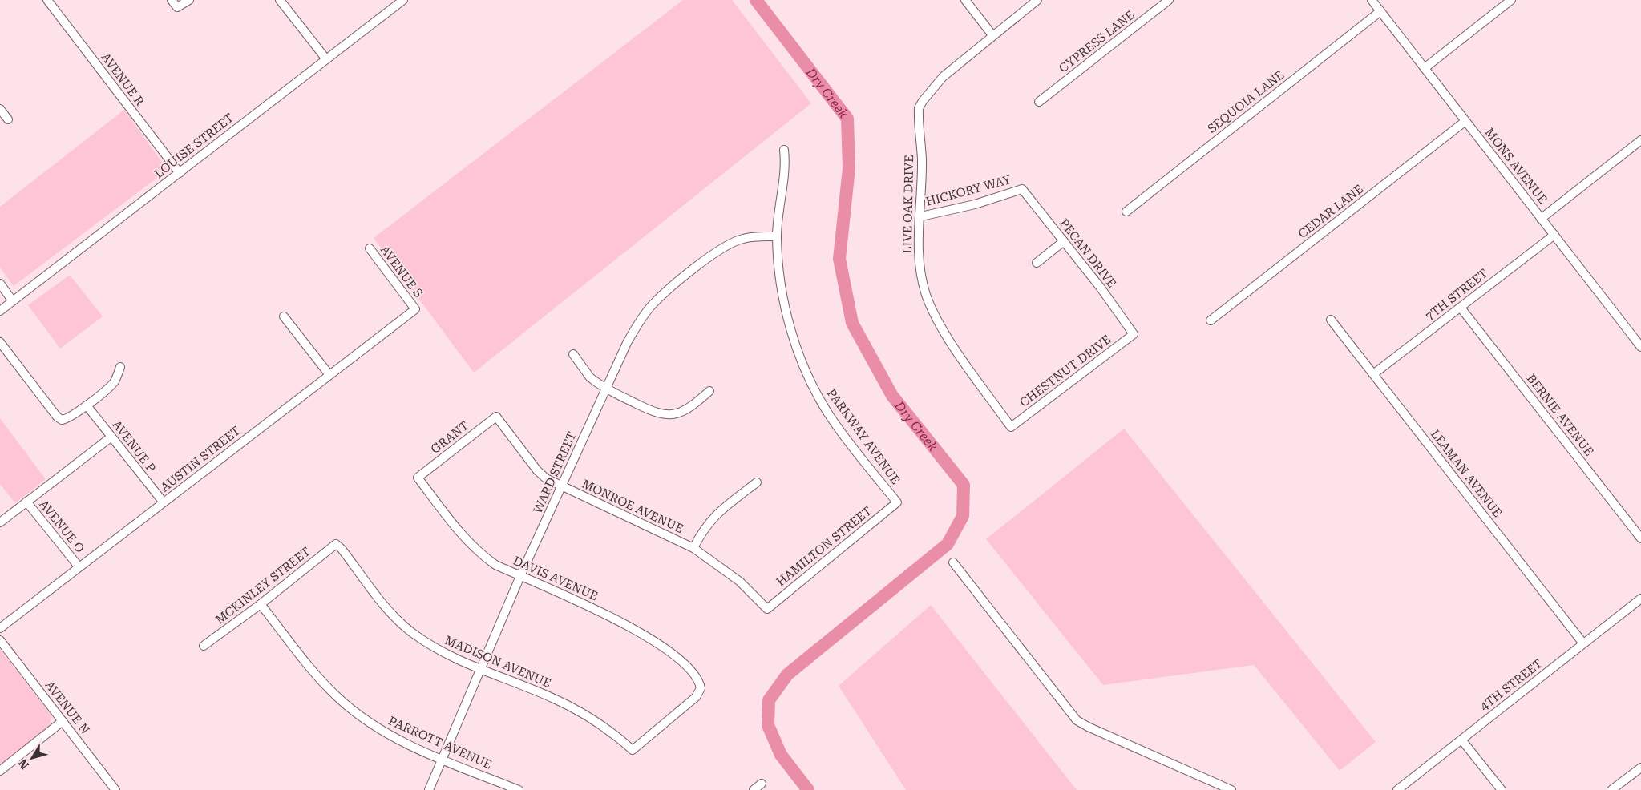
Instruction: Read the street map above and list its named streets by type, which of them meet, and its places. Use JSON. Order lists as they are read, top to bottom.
{
  "streets": {
    "street": [
      "CYPRESS LANE",
      "AVENUE R",
      "SEQUOIA LANE",
      "LOUISE STREET",
      "MONS AVENUE",
      "HICKORY WAY",
      "LIVE OAK DRIVE",
      "CEDAR LANE",
      "PECAN DRIVE",
      "AVENUE S",
      "7TH STREET",
      "CHESTNUT DRIVE",
      "BERNIE AVENUE",
      "PARKWAY AVENUE",
      "GRANT",
      "AVENUE P",
      "AUSTIN STREET",
      "WARD STREET",
      "LEAMAN AVENUE",
      "MONROE AVENUE",
      "AVENUE O",
      "HAMILTON STREET",
      "DAVIS AVENUE",
      "MCKINLEY STREET",
      "MADISON AVENUE",
      "4TH STREET",
      "AVENUE N",
      "PARROTT AVENUE"
    ]
  },
  "crossings": [
    ["AVENUE R", "LOUISE STREET"],
    ["SEQUOIA LANE", "MONS AVENUE"],
    ["MONS AVENUE", "CEDAR LANE"],
    ["MONS AVENUE", "7TH STREET"],
    ["HICKORY WAY", "LIVE OAK DRIVE"],
    ["HICKORY WAY", "PECAN DRIVE"],
    ["LIVE OAK DRIVE", "CHESTNUT DRIVE"],
    ["PECAN DRIVE", "CHESTNUT DRIVE"],
    ["AVENUE S", "AUSTIN STREET"],
    ["7TH STREET", "BERNIE AVENUE"],
    ["7TH STREET", "LEAMAN AVENUE"],
    ["PARKWAY AVENUE", "WARD STREET"],
    ["PARKWAY AVENUE", "HAMILTON STREET"],
    ["GRANT", "MONROE AVENUE"],
    ["GRANT", "DAVIS AVENUE"],
    ["AVENUE P", "AUSTIN STREET"],
    ["AUSTIN STREET", "AVENUE O"],
    ["WARD STREET", "MONROE AVENUE"],
    ["WARD STREET", "DAVIS AVENUE"],
    ["WARD STREET", "MADISON AVENUE"],
    ["WARD STREET", "PARROTT AVENUE"],
    ["LEAMAN AVENUE", "4TH STREET"],
    ["MONROE AVENUE", "HAMILTON STREET"],
    ["DAVIS AVENUE", "MADISON AVENUE"],
    ["MCKINLEY STREET", "MADISON AVENUE"],
    ["MCKINLEY STREET", "PARROTT AVENUE"]
  ],
  "water": ["Dry Creek"],
  "north": "bottom left"
}
